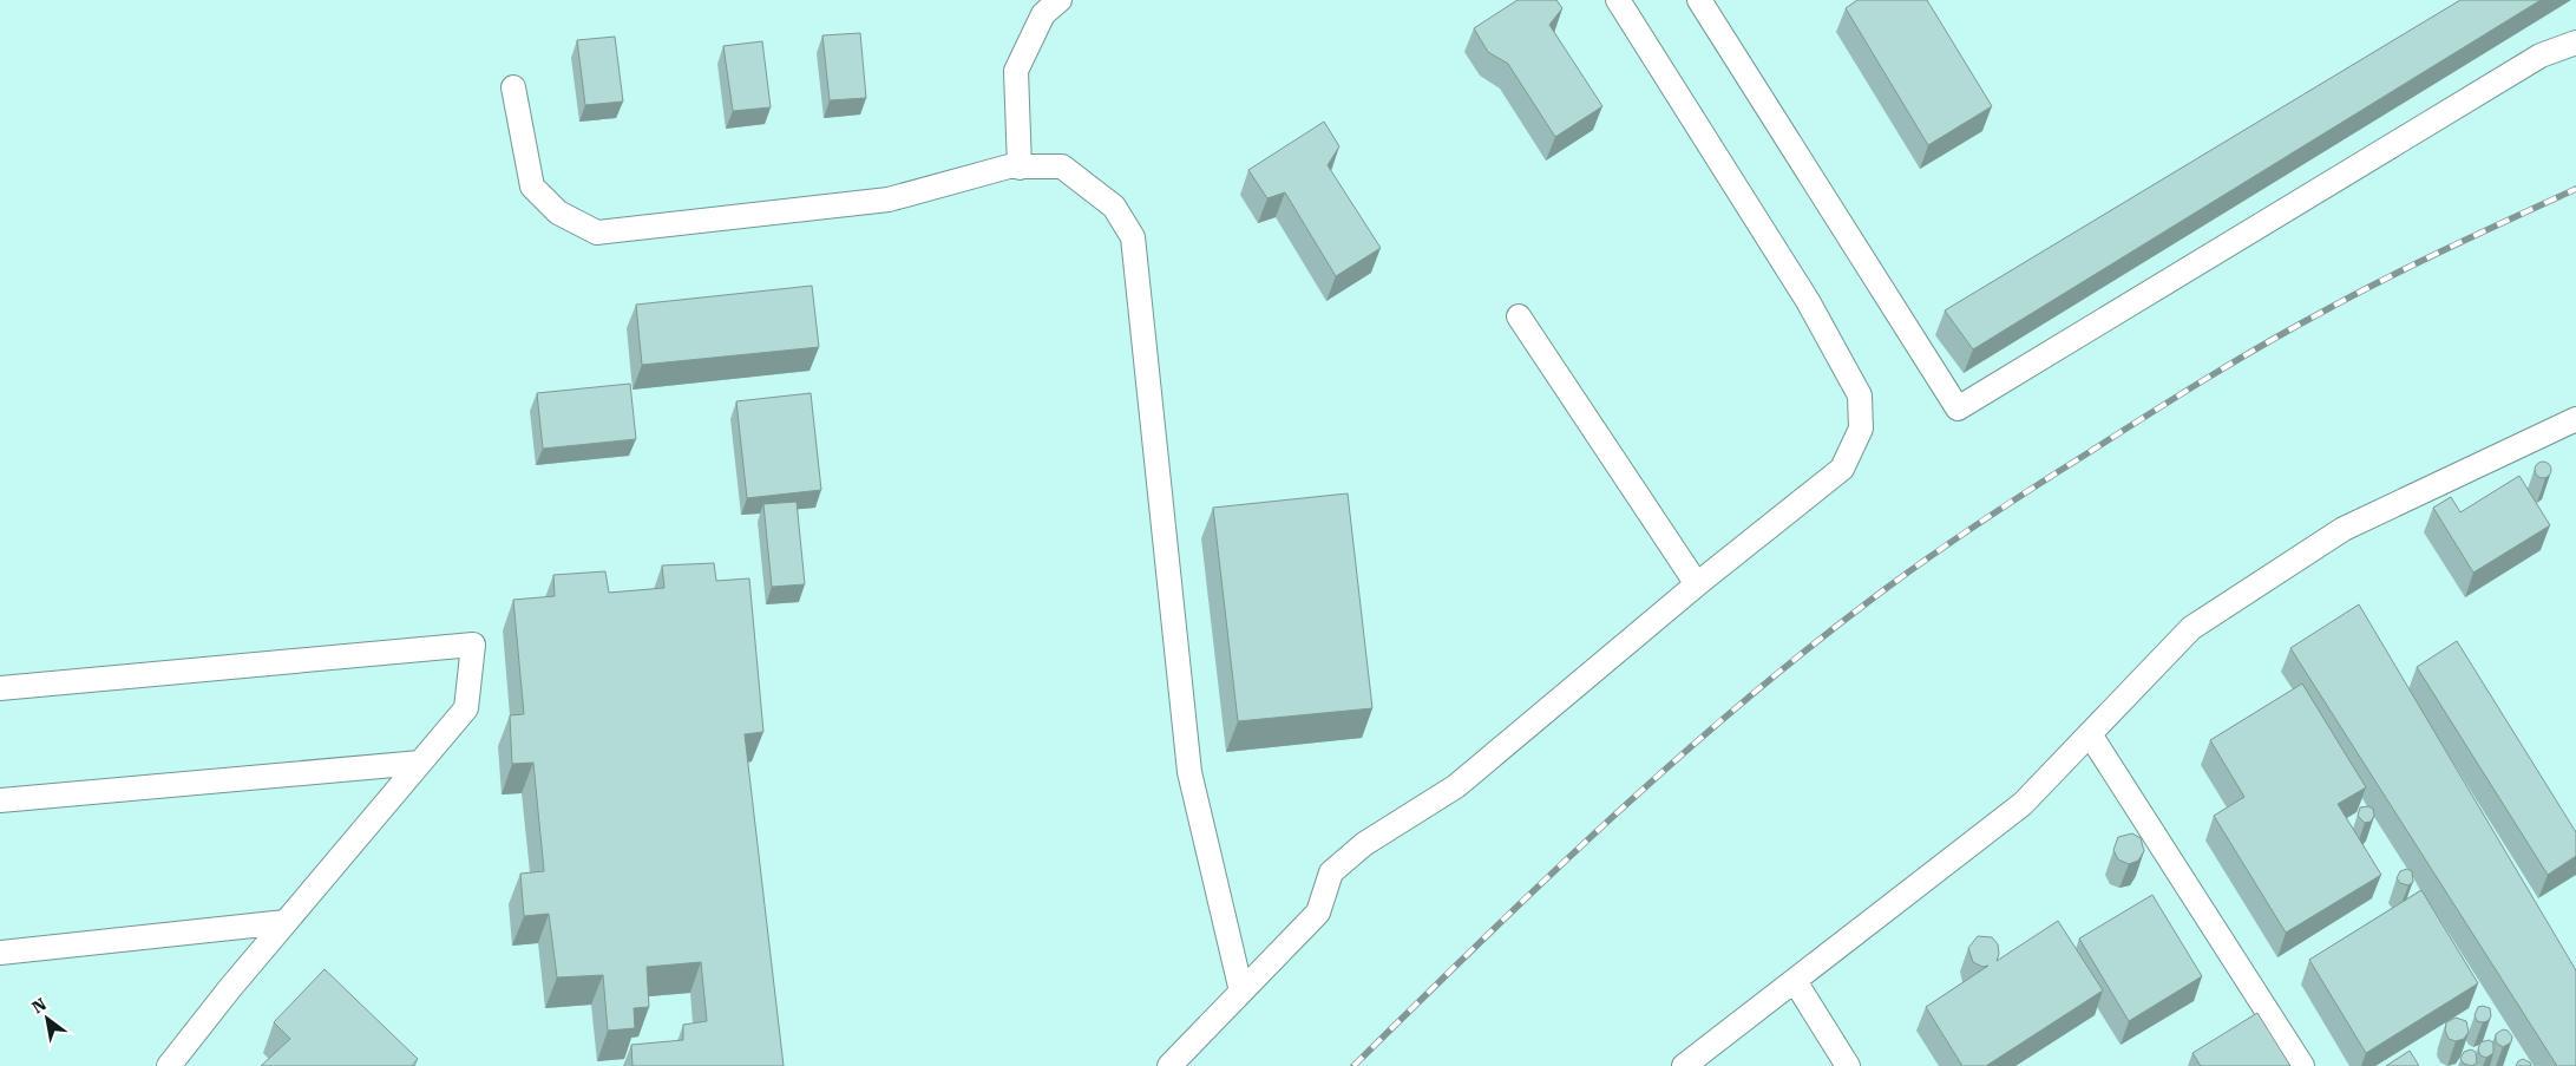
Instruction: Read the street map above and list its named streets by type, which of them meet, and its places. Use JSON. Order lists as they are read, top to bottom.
{
  "north": "top left"
}
